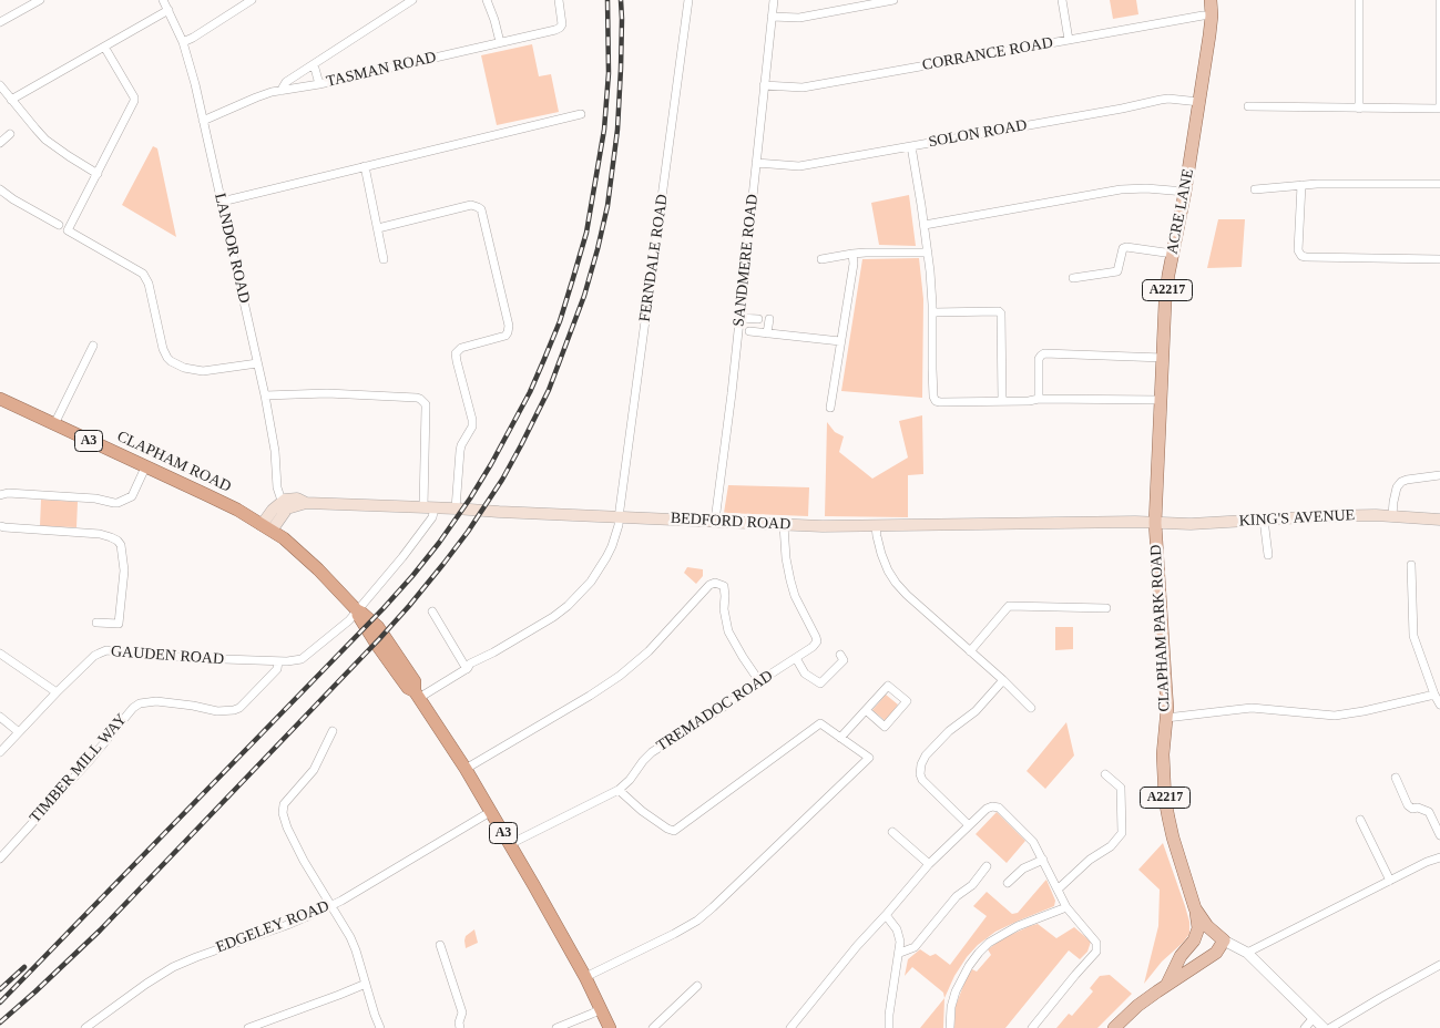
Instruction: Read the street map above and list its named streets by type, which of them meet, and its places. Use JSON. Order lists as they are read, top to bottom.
{
  "streets": {
    "highway": ["A3", "CLAPHAM ROAD"],
    "main road": [
      "ACRE LANE",
      "A2217",
      "KING'S AVENUE",
      "BEDFORD ROAD",
      "CLAPHAM PARK ROAD"
    ],
    "street": [
      "CORRANCE ROAD",
      "TASMAN ROAD",
      "SOLON ROAD",
      "LANDOR ROAD",
      "FERNDALE ROAD",
      "SANDMERE ROAD",
      "GAUDEN ROAD",
      "TREMADOC ROAD",
      "TIMBER MILL WAY",
      "EDGELEY ROAD"
    ]
  },
  "crossings": [
    ["CORRANCE ROAD", "ACRE LANE"],
    ["CORRANCE ROAD", "SANDMERE ROAD"],
    ["TASMAN ROAD", "LANDOR ROAD"],
    ["SOLON ROAD", "ACRE LANE"],
    ["SOLON ROAD", "SANDMERE ROAD"],
    ["ACRE LANE", "KING'S AVENUE"],
    ["ACRE LANE", "BEDFORD ROAD"],
    ["ACRE LANE", "CLAPHAM PARK ROAD"],
    ["LANDOR ROAD", "BEDFORD ROAD"],
    ["FERNDALE ROAD", "A3"],
    ["FERNDALE ROAD", "BEDFORD ROAD"],
    ["SANDMERE ROAD", "BEDFORD ROAD"],
    ["A3", "CLAPHAM ROAD"],
    ["A3", "GAUDEN ROAD"],
    ["A3", "TREMADOC ROAD"],
    ["A3", "EDGELEY ROAD"],
    ["KING'S AVENUE", "BEDFORD ROAD"],
    ["KING'S AVENUE", "CLAPHAM PARK ROAD"],
    ["BEDFORD ROAD", "CLAPHAM PARK ROAD"],
    ["BEDFORD ROAD", "GAUDEN ROAD"],
    ["BEDFORD ROAD", "TREMADOC ROAD"],
    ["GAUDEN ROAD", "TIMBER MILL WAY"]
  ]
}
